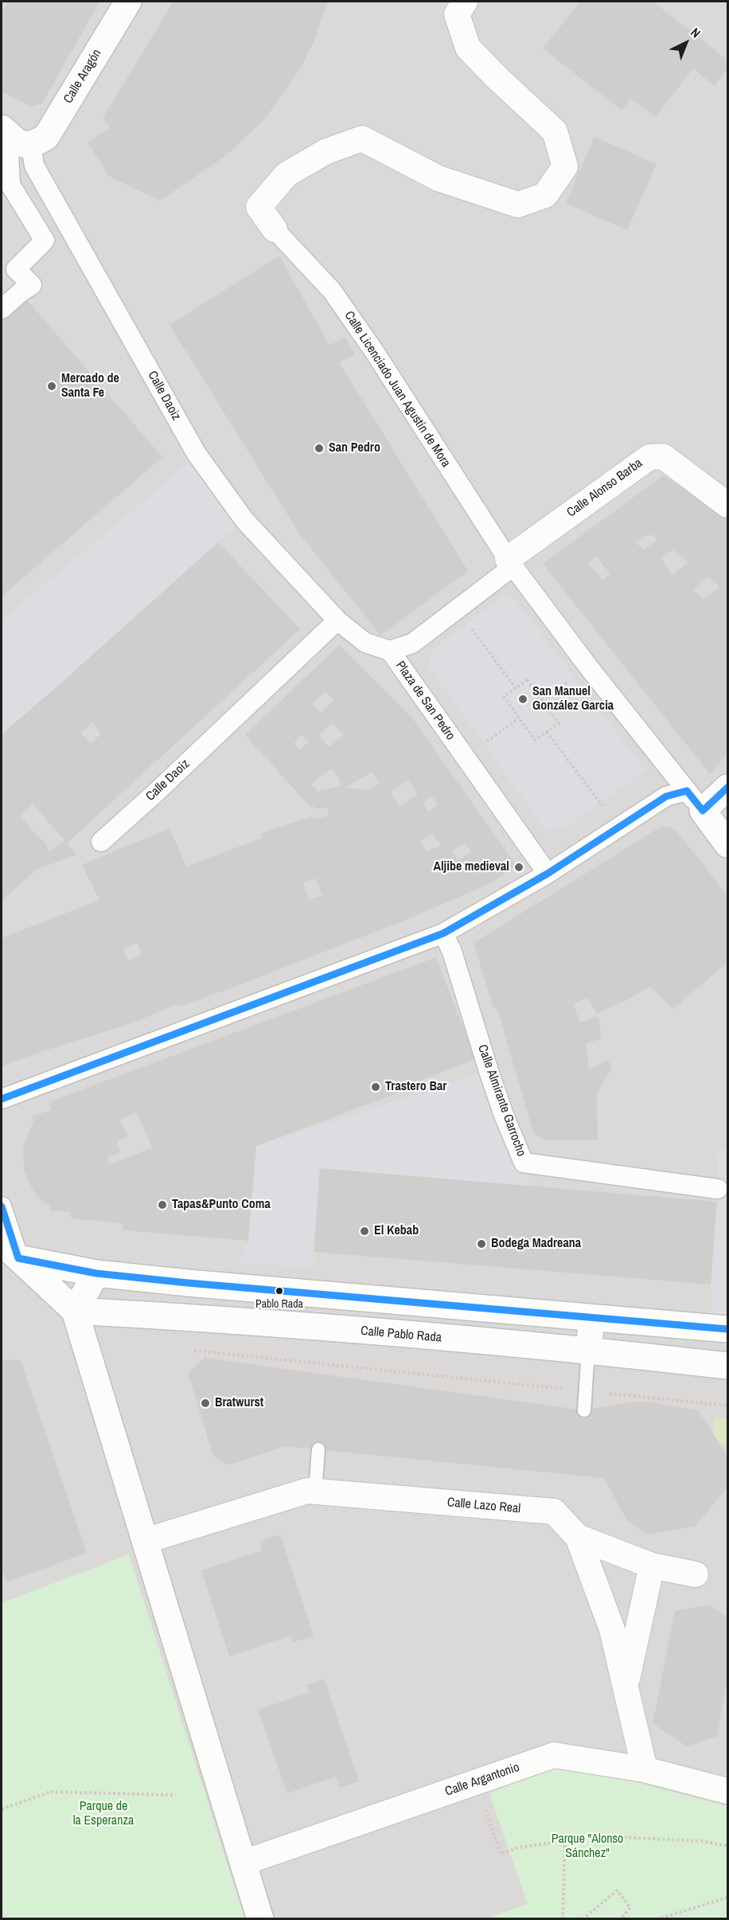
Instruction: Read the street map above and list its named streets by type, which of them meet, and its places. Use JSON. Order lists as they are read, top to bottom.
{
  "streets": {
    "street": [
      "Calle Aragón",
      "Calle Licenciado Juan Agustín de Mora",
      "Calle Daoiz",
      "Calle Alonso Barba",
      "Plaza de San Pedro",
      "Calle Almirante Garrocho",
      "Calle Pablo Rada",
      "Calle Lazo Real",
      "Calle Argantonio"
    ]
  },
  "crossings": [
    ["Calle Aragón", "Calle Daoiz"],
    ["Calle Licenciado Juan Agustín de Mora", "Calle Alonso Barba"],
    ["Calle Licenciado Juan Agustín de Mora", "Plaza de San Pedro"],
    ["Calle Daoiz", "Plaza de San Pedro"],
    ["Calle Alonso Barba", "Plaza de San Pedro"],
    ["Calle Lazo Real", "Calle Argantonio"]
  ],
  "parks": ["Parque de la Esperanza", "Parque \"Alonso Sánchez\""],
  "places": [
    "Mercado de Santa Fe",
    "San Pedro",
    "San Manuel González Garcia",
    "Aljibe medieval",
    "Trastero Bar",
    "Tapas&Punto Coma",
    "El Kebab",
    "Bodega Madreana",
    "Pablo Rada",
    "Bratwurst"
  ],
  "north": "top right"
}
